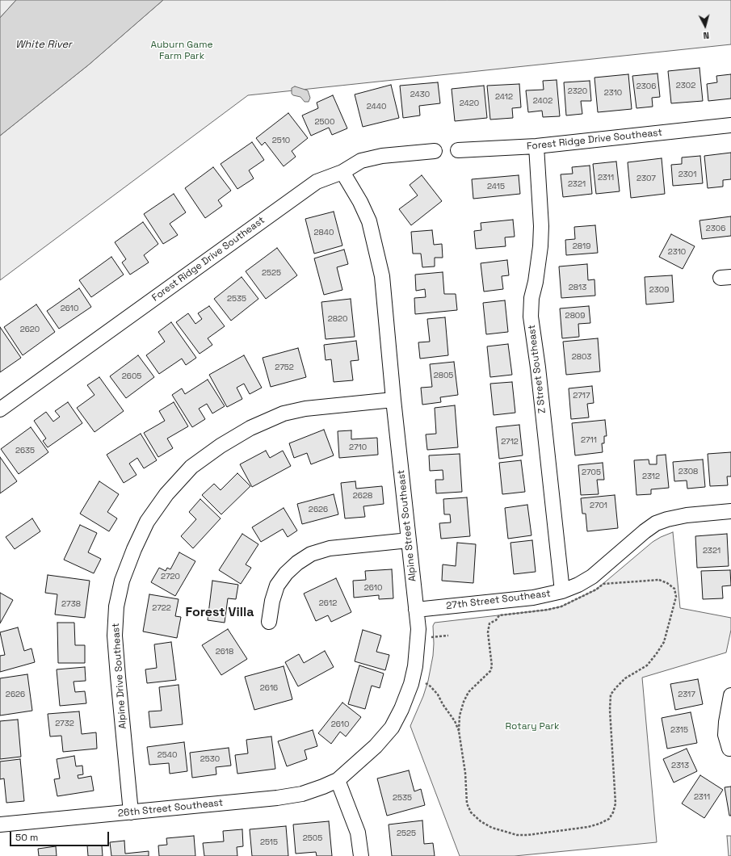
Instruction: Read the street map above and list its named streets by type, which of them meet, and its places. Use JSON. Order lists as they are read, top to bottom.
{
  "streets": {
    "street": [
      "Forest Ridge Drive Southeast",
      "Z Street Southeast",
      "Alpine Street Southeast",
      "27th Street Southeast",
      "Alpine Drive Southeast",
      "26th Street Southeast"
    ]
  },
  "crossings": [
    ["Forest Ridge Drive Southeast", "Z Street Southeast"],
    ["Forest Ridge Drive Southeast", "Alpine Street Southeast"],
    ["Z Street Southeast", "27th Street Southeast"],
    ["Alpine Street Southeast", "27th Street Southeast"],
    ["Alpine Street Southeast", "Alpine Drive Southeast"],
    ["Alpine Street Southeast", "26th Street Southeast"],
    ["Alpine Drive Southeast", "26th Street Southeast"]
  ],
  "districts": ["Forest Villa"],
  "water": ["White River"],
  "parks": ["Auburn Game Farm Park", "Rotary Park"],
  "house_numbers": [
    "2302",
    "2306",
    "2320",
    "2310",
    "2430",
    "2412",
    "2402",
    "2420",
    "2440",
    "2500",
    "2510",
    "2301",
    "2311",
    "2307",
    "2321",
    "2415",
    "2306",
    "2840",
    "2819",
    "2310",
    "2525",
    "2813",
    "2309",
    "2535",
    "2610",
    "2809",
    "2820",
    "2620",
    "2803",
    "2752",
    "2805",
    "2605",
    "2717",
    "2711",
    "2712",
    "2710",
    "2635",
    "2308",
    "2705",
    "2312",
    "2628",
    "2701",
    "2626",
    "2321",
    "2720",
    "2610",
    "2612",
    "2738",
    "2722",
    "2618",
    "2616",
    "2626",
    "2317",
    "2732",
    "2610",
    "2315",
    "2540",
    "2530",
    "2313",
    "2311",
    "2535",
    "2525",
    "2505",
    "2515"
  ],
  "scale_bar": "50 m",
  "north": "bottom"
}
